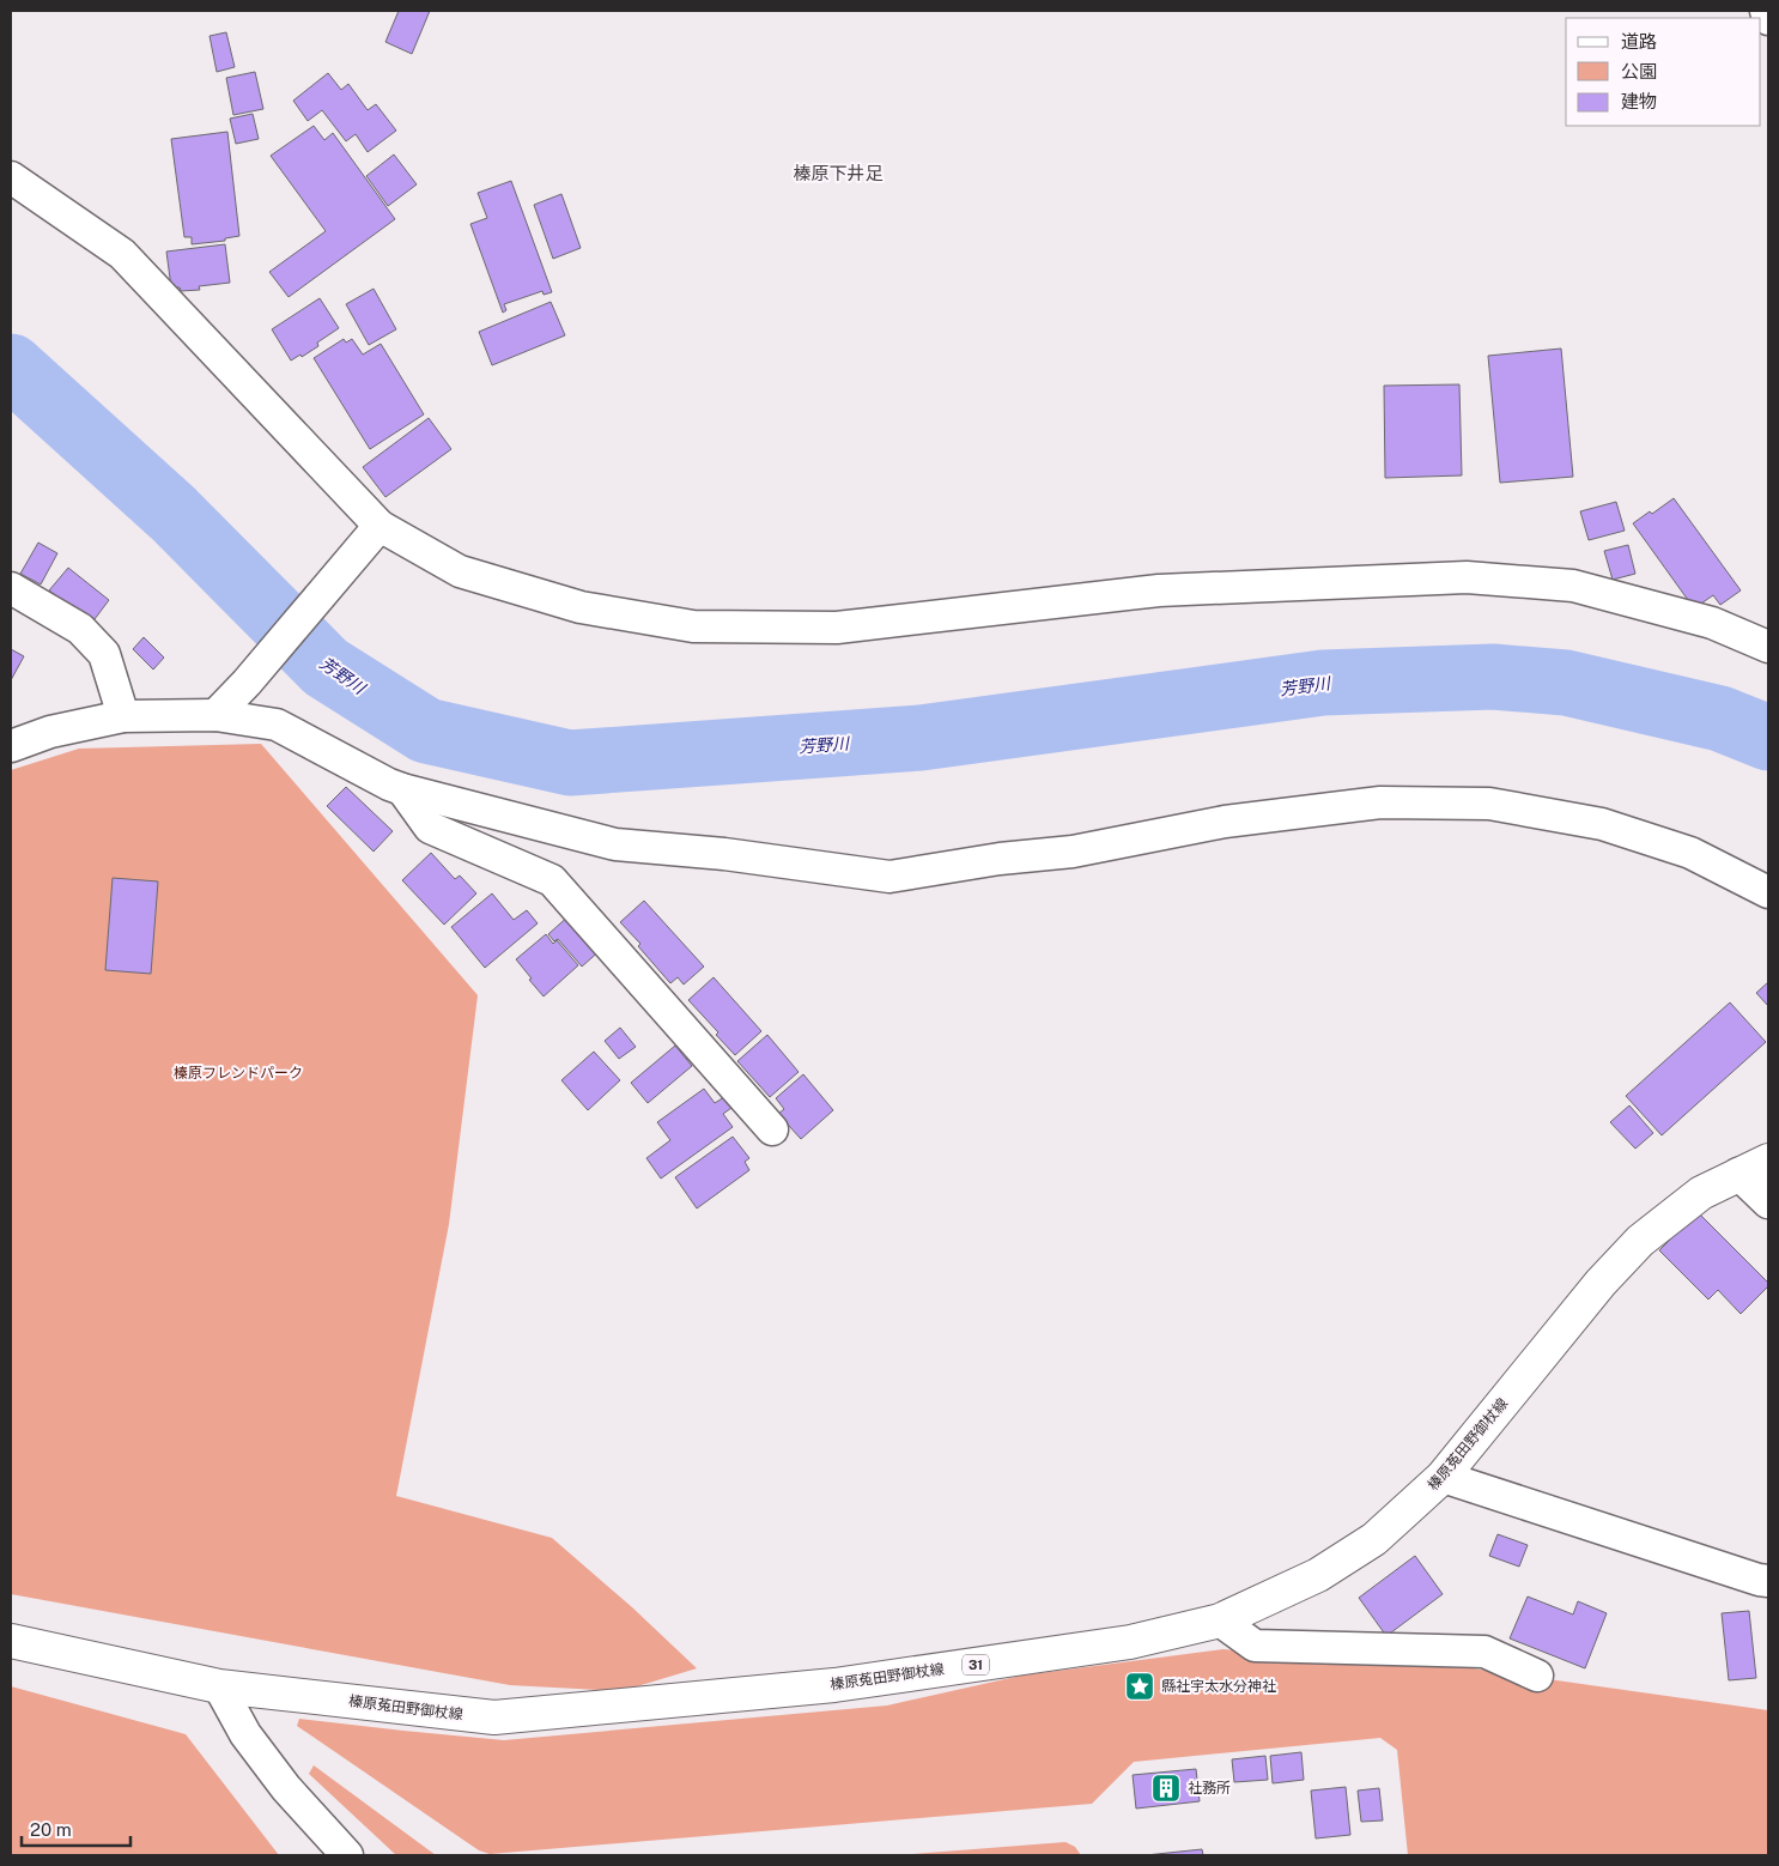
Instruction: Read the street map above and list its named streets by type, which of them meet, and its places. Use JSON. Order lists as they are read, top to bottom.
{
  "streets": {
    "main road": ["榛原菟田野御杖線", "31"]
  },
  "districts": ["榛原下井足"],
  "water": ["芳野川"],
  "parks": ["榛原フレンドパーク"],
  "places": {
    "place": ["縣社宇太水分神社"],
    "building": ["社務所"]
  },
  "legend": ["道路", "公園", "建物"],
  "scale_bar": "20 m"
}
